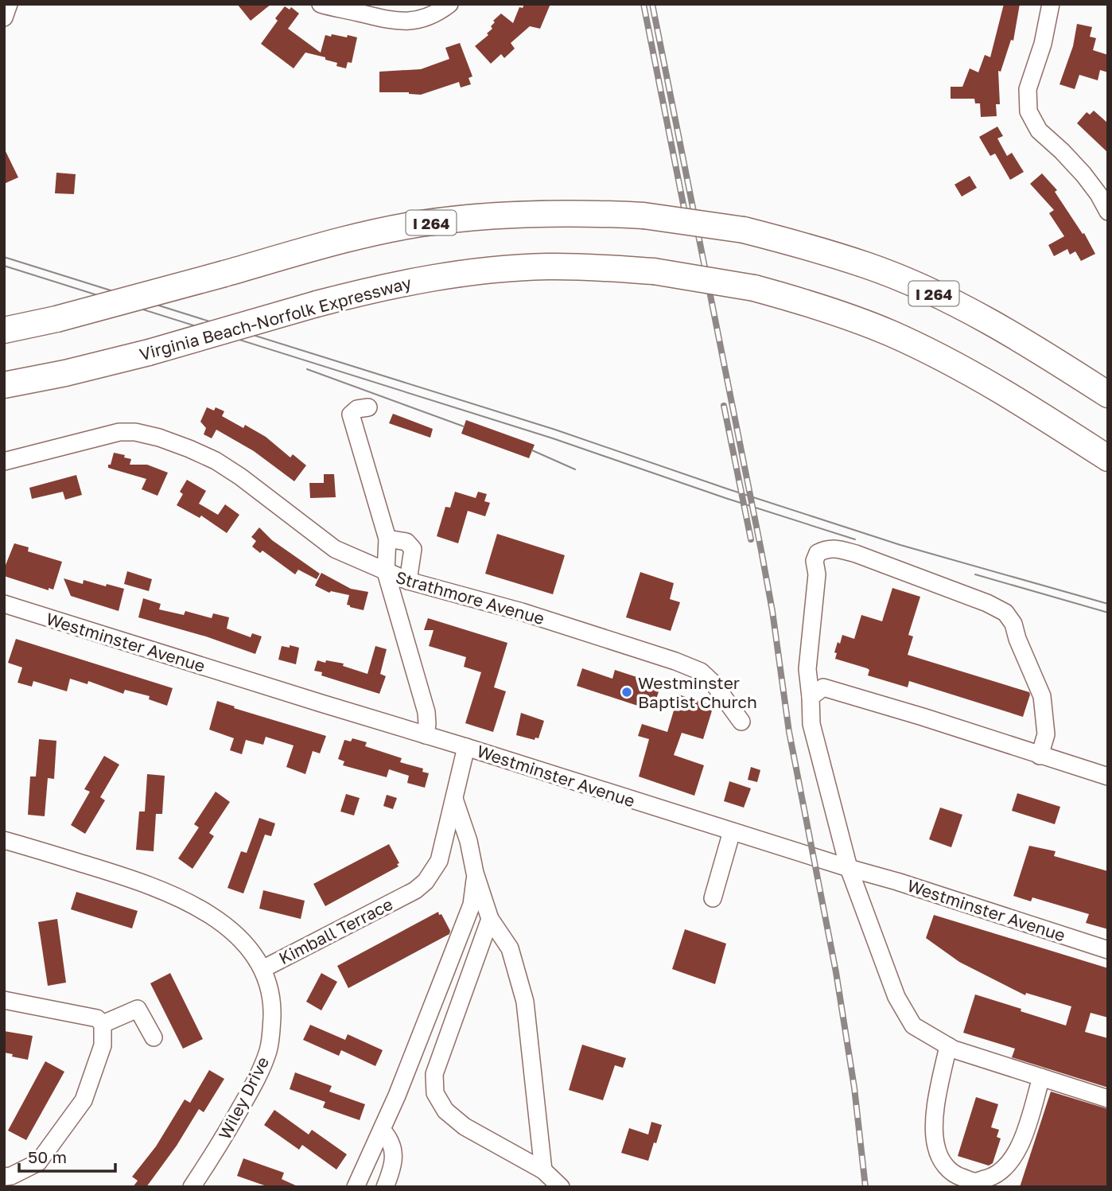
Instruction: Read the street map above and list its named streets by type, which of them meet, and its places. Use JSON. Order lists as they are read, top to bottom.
{
  "streets": {
    "highway": ["I 264", "Virginia Beach-Norfolk Expressway"],
    "street": [
      "Strathmore Avenue",
      "Westminster Avenue",
      "Kimball Terrace",
      "Wiley Drive"
    ]
  },
  "crossings": [
    ["Westminster Avenue", "Kimball Terrace"],
    ["Kimball Terrace", "Wiley Drive"]
  ],
  "places": ["Westminster Baptist Church"],
  "scale_bar": "50 m"
}
